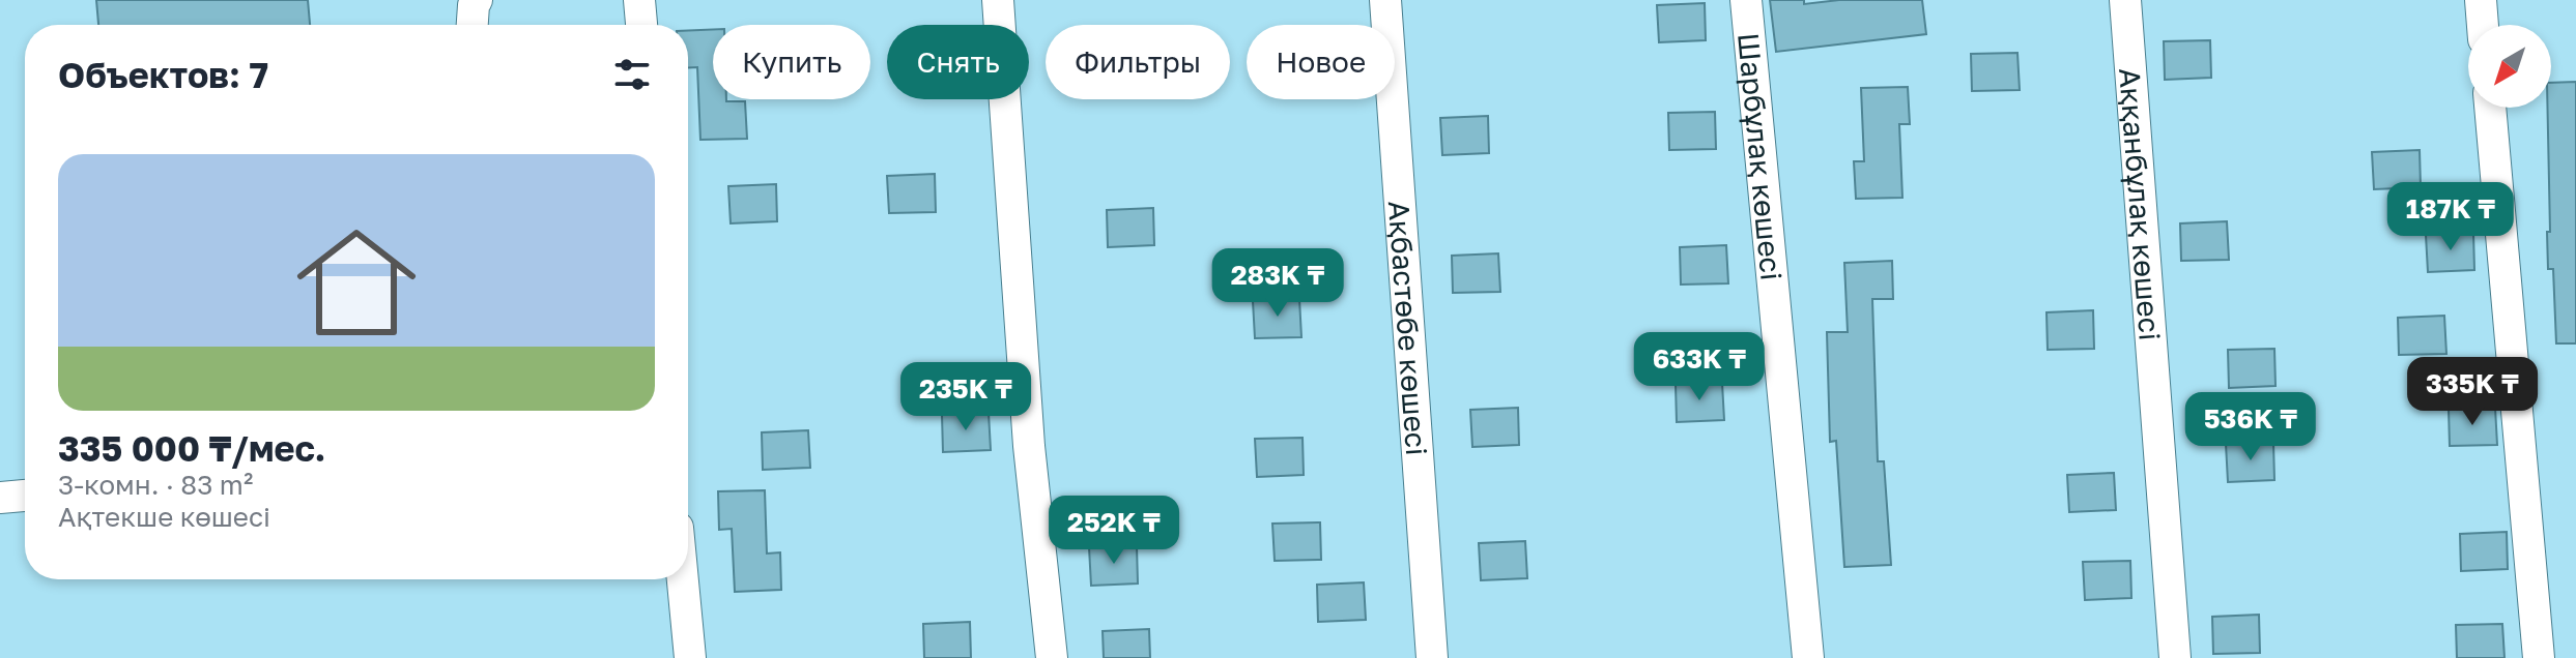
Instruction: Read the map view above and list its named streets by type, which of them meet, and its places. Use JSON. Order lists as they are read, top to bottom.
{
  "streets": {
    "street": ["Шарбұлақ көшесі", "Аққанбұлақ көшесі", "Ақбастөбе көшесі"]
  },
  "north": "bottom left",
  "page": {
    "chip": [
      "Купить",
      "Снять",
      "Фильтры",
      "Новое"
    ],
    "heading": "Объектов: 7",
    "list": [
      {
        "name": "335 000 ₸/мес.",
        "note": "3-комн. · 83 m² · Ақтекше көшесі"
      }
    ],
    "price": [
      "187K ₸",
      "283K ₸",
      "633K ₸",
      "335K ₸",
      "235K ₸",
      "536K ₸",
      "252K ₸"
    ]
  }
}
